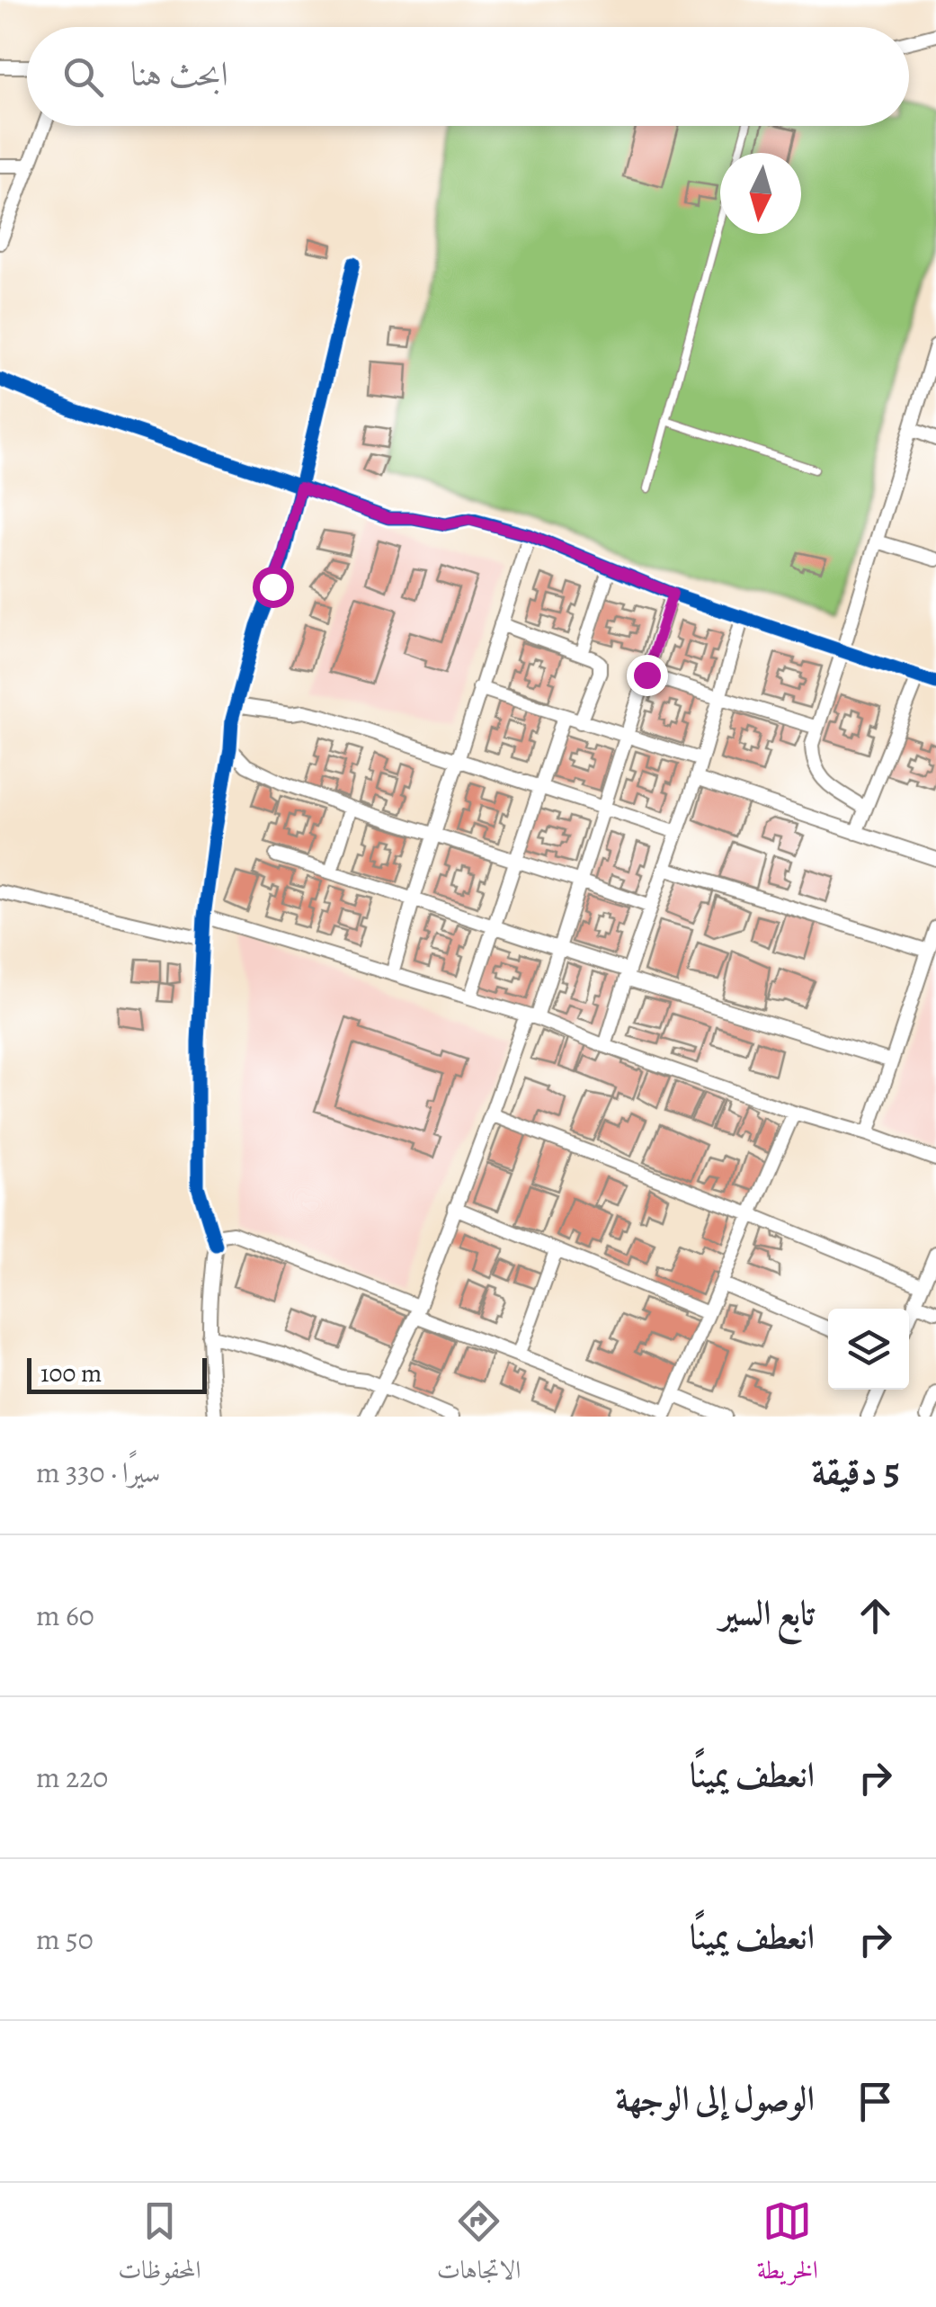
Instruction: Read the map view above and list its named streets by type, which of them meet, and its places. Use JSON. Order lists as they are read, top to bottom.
{
  "scale_bar": "100 m",
  "north": "bottom",
  "page": {
    "search": "ابحث هنا",
    "scale": "100 m",
    "heading": ["5 دقيقة", "سيرًا · 330 m"],
    "list": [
      ["تابع السير", "60 m"],
      ["انعطف يمينًا", "220 m"],
      ["انعطف يمينًا", "50 m"],
      "الوصول إلى الوجهة"
    ],
    "nav": ["الخريطة", "الاتجاهات", "المحفوظات"]
  }
}
